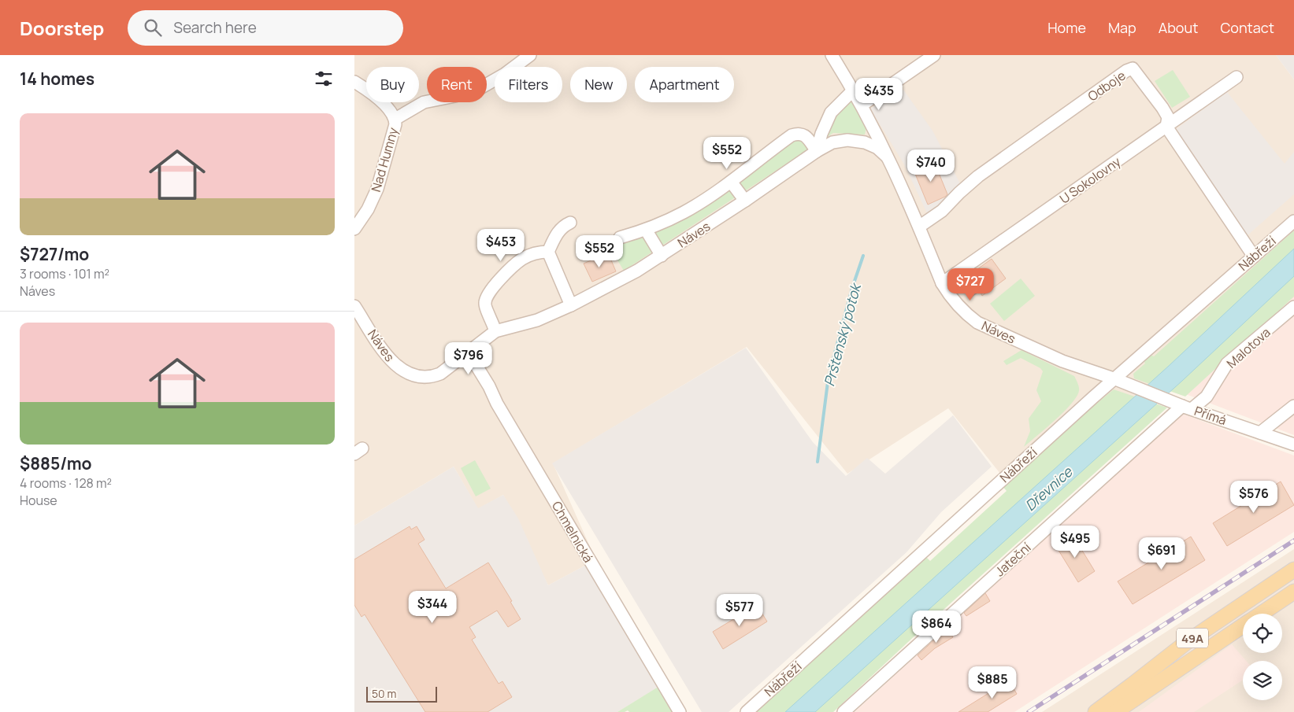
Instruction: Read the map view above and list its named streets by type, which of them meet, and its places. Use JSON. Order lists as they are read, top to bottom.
{
  "streets": {
    "main road": ["49A"],
    "street": [
      "Odboje",
      "Nad Humny",
      "U Sokolovny",
      "Náves",
      "Nábřeží",
      "Malotova",
      "Přímá",
      "Chmelnická",
      "Jateční"
    ]
  },
  "crossings": [
    ["Odboje", "U Sokolovny"],
    ["Odboje", "Náves"],
    ["Odboje", "Nábřeží"],
    ["U Sokolovny", "Náves"],
    ["Náves", "Nábřeží"],
    ["Náves", "Přímá"],
    ["Náves", "Chmelnická"],
    ["Malotova", "Přímá"],
    ["Malotova", "Jateční"],
    ["Přímá", "Jateční"]
  ],
  "water": ["Prštenský potok", "Dřevnice"],
  "scale_bar": "50 m",
  "page": {
    "header": "Doorstep",
    "search": "Search here",
    "nav": [
      "Home",
      "Map",
      "About",
      "Contact"
    ],
    "heading": "14 homes",
    "chip": [
      "Buy",
      "Rent",
      "Filters",
      "New",
      "Apartment"
    ],
    "price": [
      "$435",
      "$552",
      "$740",
      "$453",
      "$552",
      "$727",
      "$796",
      "$576",
      "$495",
      "$691",
      "$344",
      "$577",
      "$864",
      "$885"
    ],
    "list": [
      {
        "name": "$727/mo",
        "note": "3 rooms · 101 m² · Náves"
      },
      {
        "name": "$885/mo",
        "note": "4 rooms · 128 m² · House"
      }
    ],
    "scale": "50 m"
  }
}
